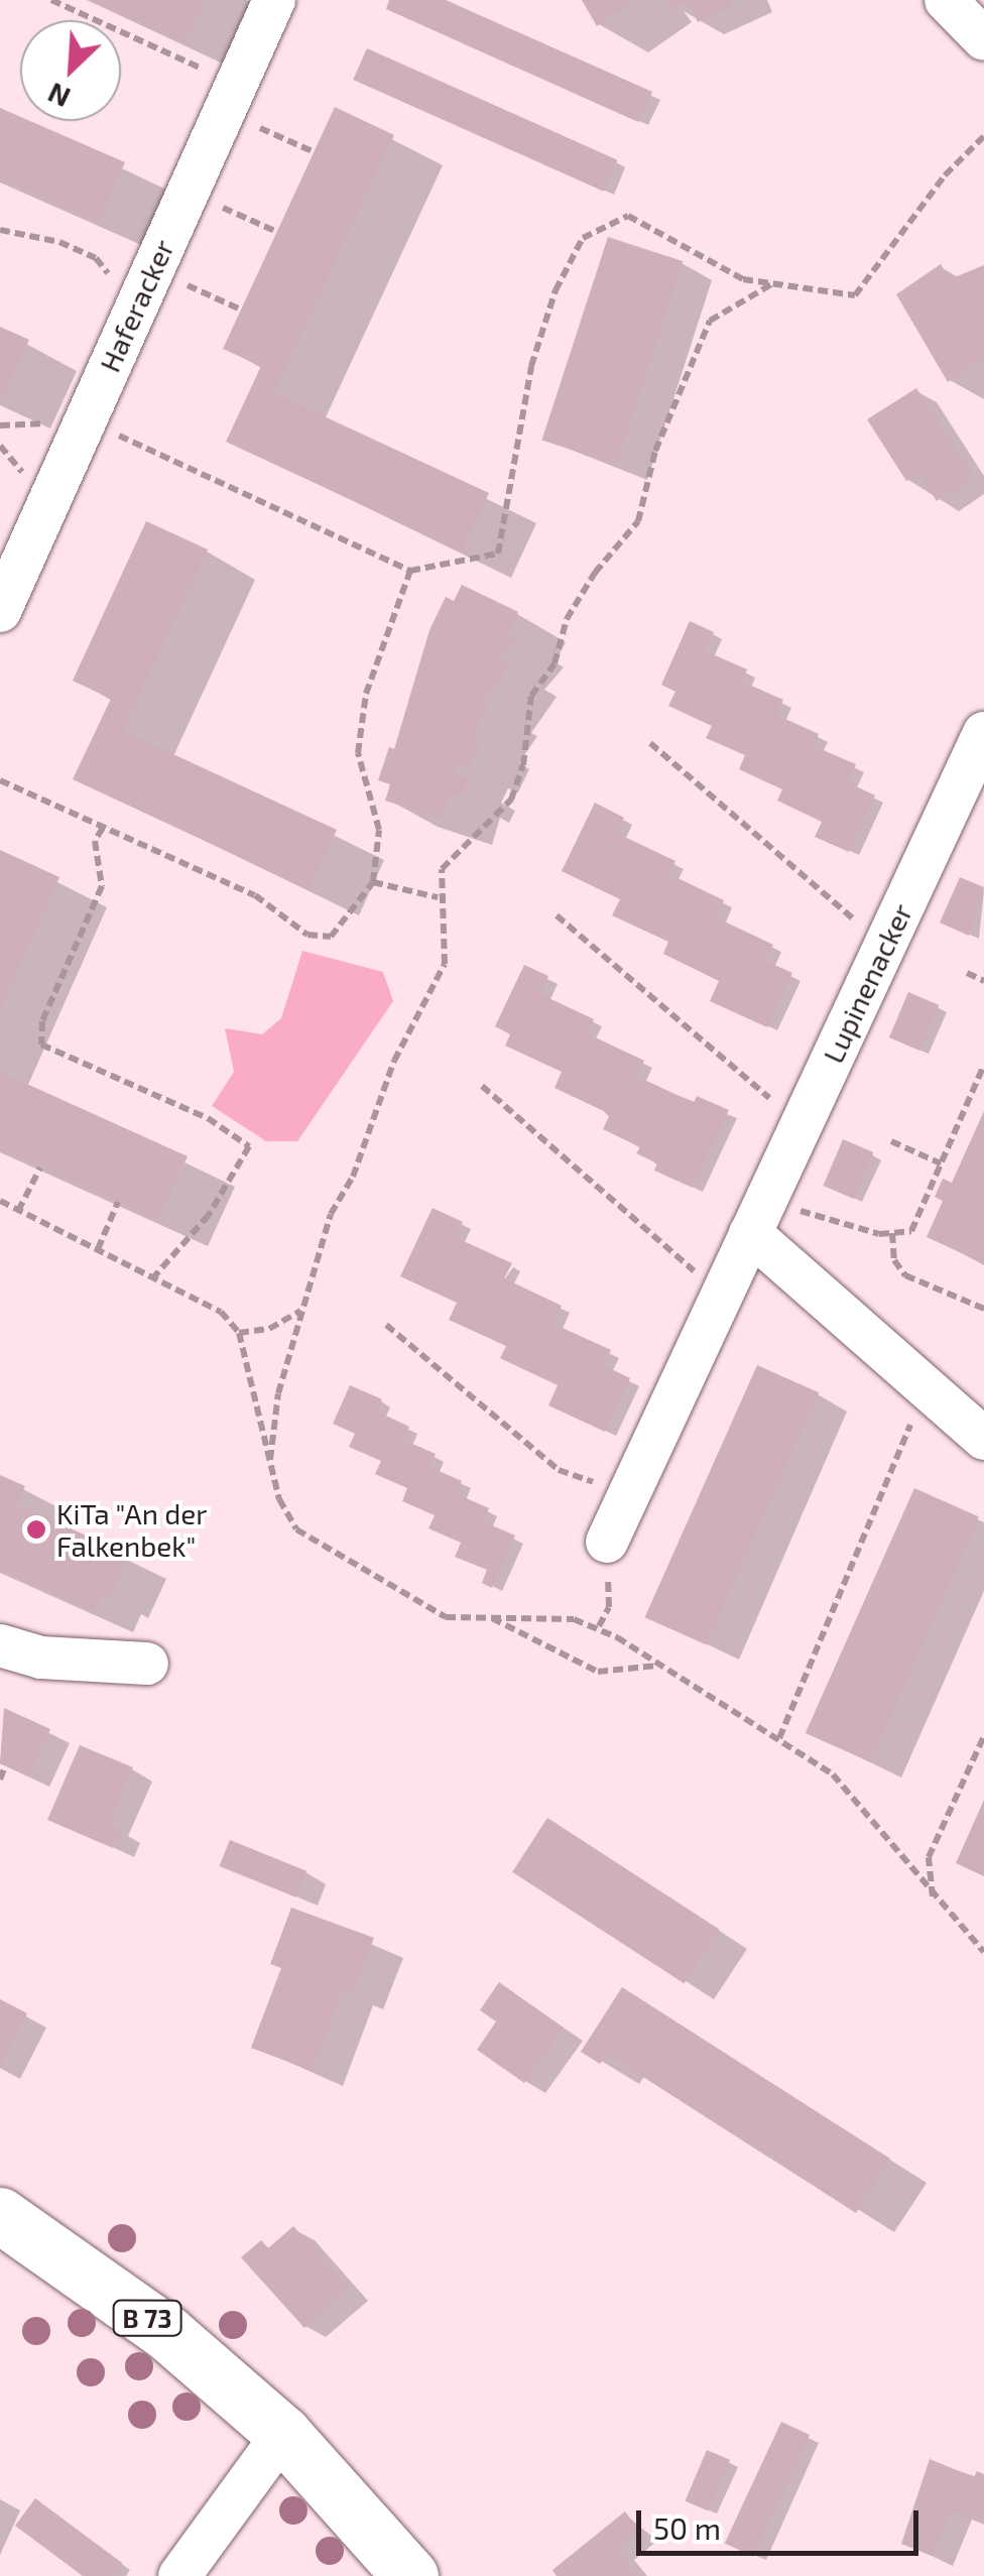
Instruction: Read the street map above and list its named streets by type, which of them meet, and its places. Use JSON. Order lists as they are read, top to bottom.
{
  "streets": {
    "main road": ["B 73"],
    "street": ["Haferacker", "Lupinenacker"]
  },
  "places": ["KiTa \"An der Falkenbek\""],
  "scale_bar": "50 m",
  "north": "bottom left"
}
